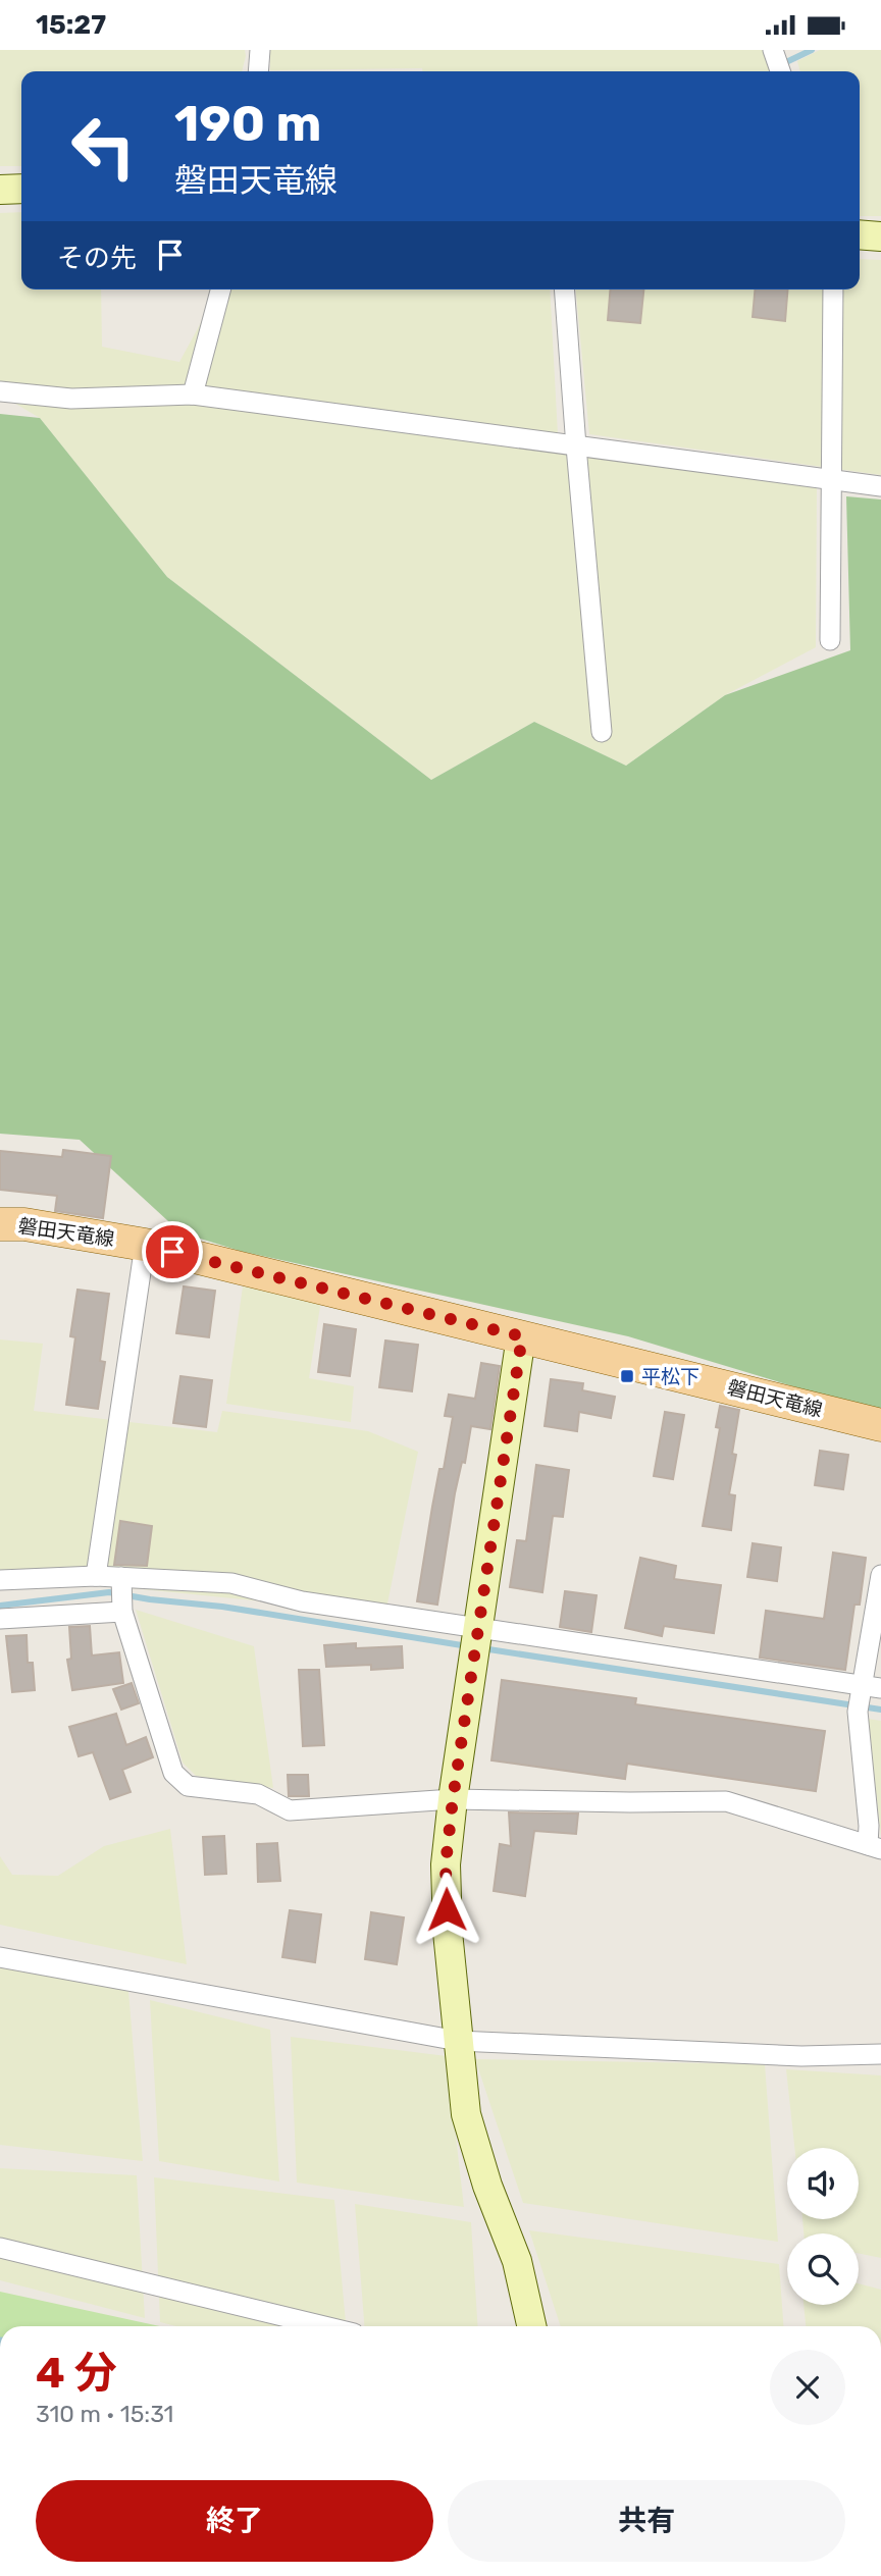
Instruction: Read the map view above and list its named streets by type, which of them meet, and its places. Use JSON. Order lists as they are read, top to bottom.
{
  "streets": {
    "main road": ["磐田天竜線"]
  },
  "places": {
    "transit": ["平松下"]
  },
  "page": {
    "status": "15:27",
    "turn": ["190 m", "磐田天竜線"],
    "then": "その先",
    "heading": ["4 分", "310 m · 15:31"],
    "buttons": ["終了", "共有"]
  }
}
